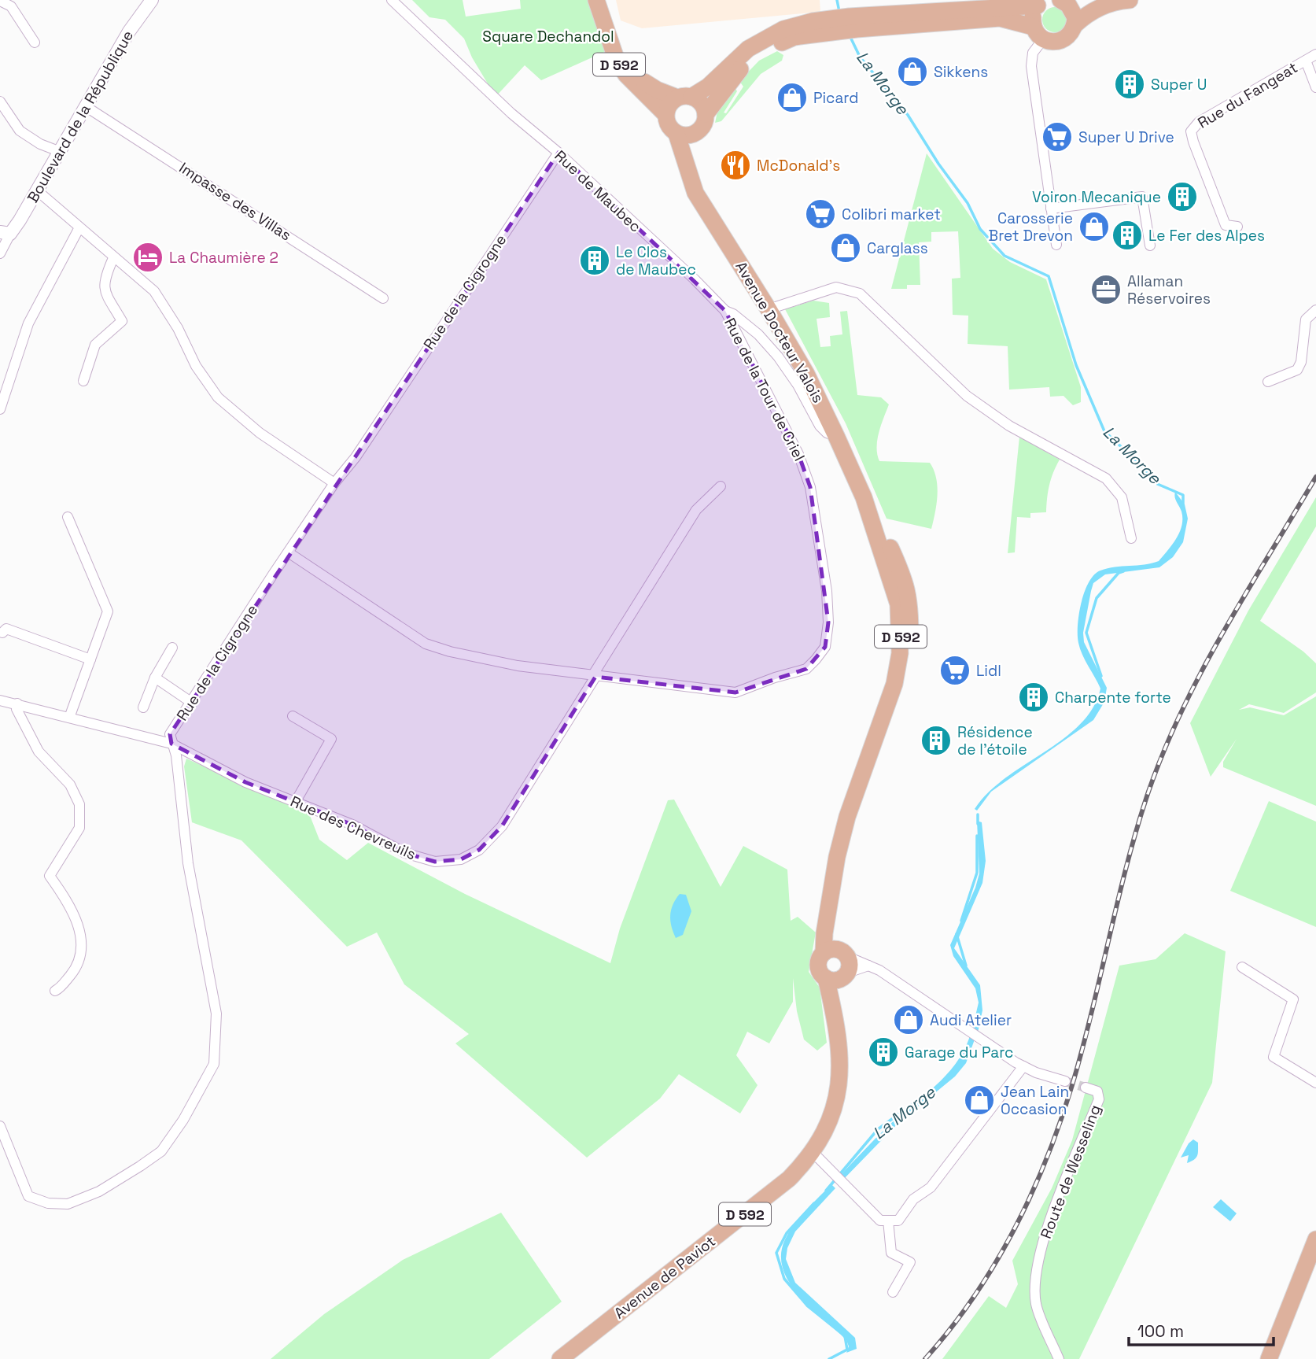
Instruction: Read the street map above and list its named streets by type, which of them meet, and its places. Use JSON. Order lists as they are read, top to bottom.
{
  "streets": {
    "main road": ["D 592", "Avenue Docteur Valois", "Avenue de Paviot"],
    "street": [
      "Rue du Fangeat",
      "Boulevard de la République",
      "Rue de Maubec",
      "Impasse des Villas",
      "Rue de la Cigrogne",
      "Rue de la Tour de Criel",
      "Rue des Chevreuils",
      "Route de Wesseling"
    ]
  },
  "crossings": [
    ["D 592", "Avenue Docteur Valois"],
    ["Boulevard de la République", "Impasse des Villas"],
    ["Rue de Maubec", "Rue de la Cigrogne"],
    ["Rue de Maubec", "Avenue Docteur Valois"],
    ["Rue de Maubec", "Rue de la Tour de Criel"],
    ["Rue de la Cigrogne", "Rue de la Tour de Criel"],
    ["Rue de la Cigrogne", "Rue des Chevreuils"],
    ["Avenue Docteur Valois", "Avenue de Paviot"],
    ["Rue de la Tour de Criel", "Rue des Chevreuils"]
  ],
  "water": ["La Morge"],
  "parks": ["Square Dechandol"],
  "places": {
    "shop": [
      "Sikkens",
      "Picard",
      "Carosserie Bret Drevon",
      "Carglass",
      "Audi Atelier",
      "Jean Lain Occasion"
    ],
    "building": [
      "Super U",
      "Voiron Mecanique",
      "Le Fer des Alpes",
      "Le Clos de Maubec",
      "Charpente forte",
      "Résidence de l'étoile",
      "Garage du Parc"
    ],
    "supermarket": ["Super U Drive", "Colibri market", "Lidl"],
    "restaurant": ["McDonald's"],
    "hotel": ["La Chaumière 2"],
    "office": ["Allaman Réservoires"]
  },
  "scale_bar": "100 m"
}
